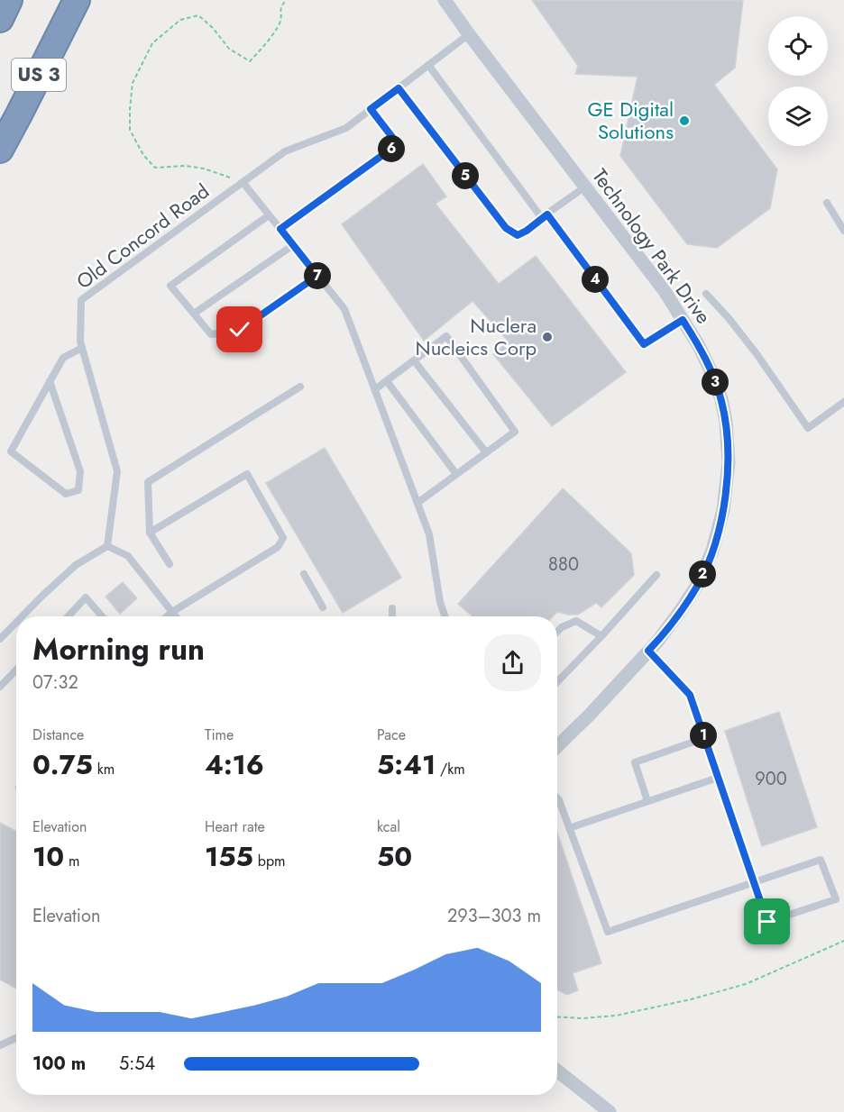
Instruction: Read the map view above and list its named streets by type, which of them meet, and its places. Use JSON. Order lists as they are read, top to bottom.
{
  "streets": {
    "highway": ["US 3"],
    "street": ["Technology Park Drive"],
    "lane": ["Old Concord Road"]
  },
  "crossings": [
    ["Old Concord Road", "Technology Park Drive"]
  ],
  "places": ["GE Digital Solutions", "Nuclera Nucleics Corp"],
  "house_numbers": ["880", "900"],
  "page": {
    "pins": [
      "6",
      "5",
      "7",
      "4",
      "3",
      "2",
      "1"
    ],
    "heading": ["Morning run", "07:32"],
    "stats": [
      ["Distance", "0.75 km"],
      ["Time", "4:16"],
      ["Pace", "5:41 /km"],
      ["Elevation", "10 m"],
      ["Heart rate", "155 bpm"],
      ["kcal", "50"]
    ],
    "chart": ["Elevation", "293–303 m"],
    "list": [
      {
        "name": "100 m",
        "note": "5:54"
      }
    ]
  }
}
